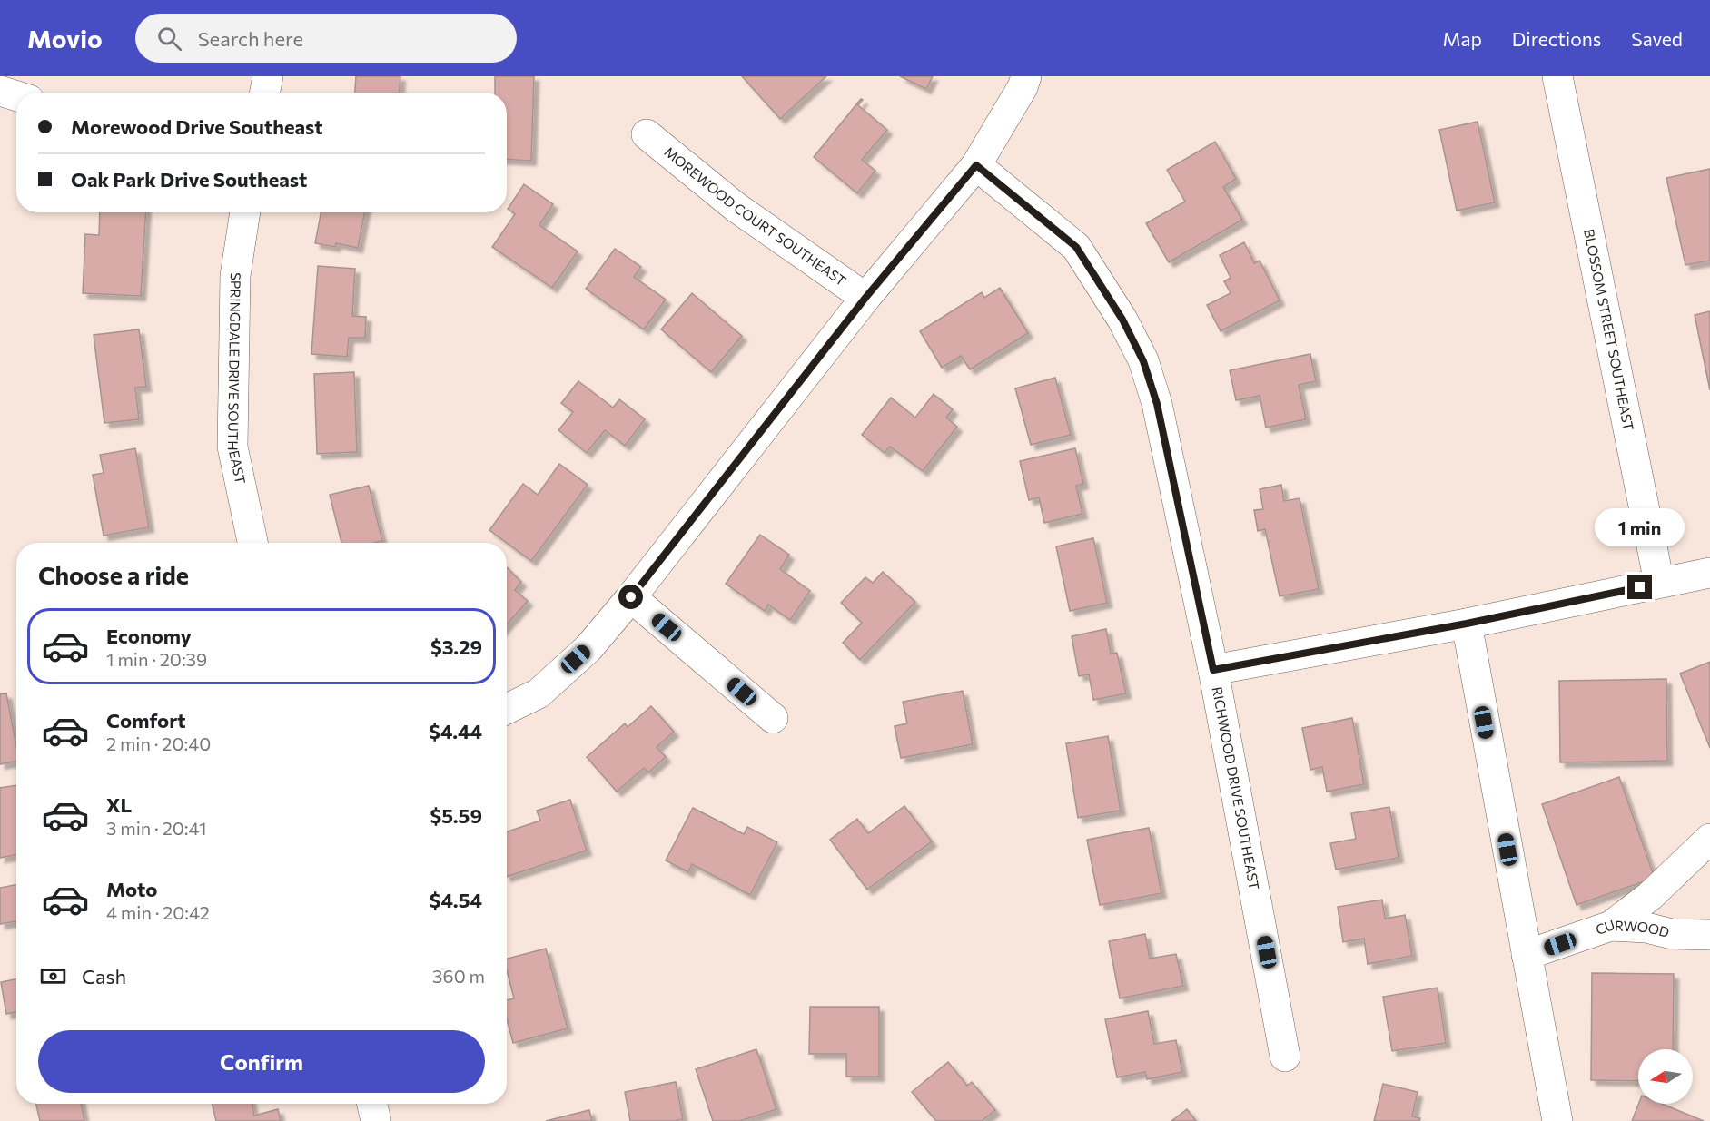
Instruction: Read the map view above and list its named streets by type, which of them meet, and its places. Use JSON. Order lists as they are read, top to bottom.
{
  "streets": {
    "street": [
      "MOREWOOD COURT SOUTHEAST",
      "BLOSSOM STREET SOUTHEAST",
      "SPRINGDALE DRIVE SOUTHEAST",
      "RICHWOOD DRIVE SOUTHEAST",
      "CURWOOD"
    ]
  },
  "north": "left",
  "page": {
    "header": "Movio",
    "search": "Search here",
    "nav": ["Map", "Directions", "Saved"],
    "banner": ["Morewood Drive Southeast", "Oak Park Drive Southeast"],
    "bubble": "1 min",
    "heading": "Choose a ride",
    "list": [
      {
        "name": "Economy",
        "note": "1 min · 20:39",
        "value": "$3.29"
      },
      {
        "name": "Comfort",
        "note": "2 min · 20:40",
        "value": "$4.44"
      },
      {
        "name": "XL",
        "note": "3 min · 20:41",
        "value": "$5.59"
      },
      {
        "name": "Moto",
        "note": "4 min · 20:42",
        "value": "$4.54"
      }
    ],
    "pay": ["Cash", "360 m"],
    "buttons": "Confirm"
  }
}
